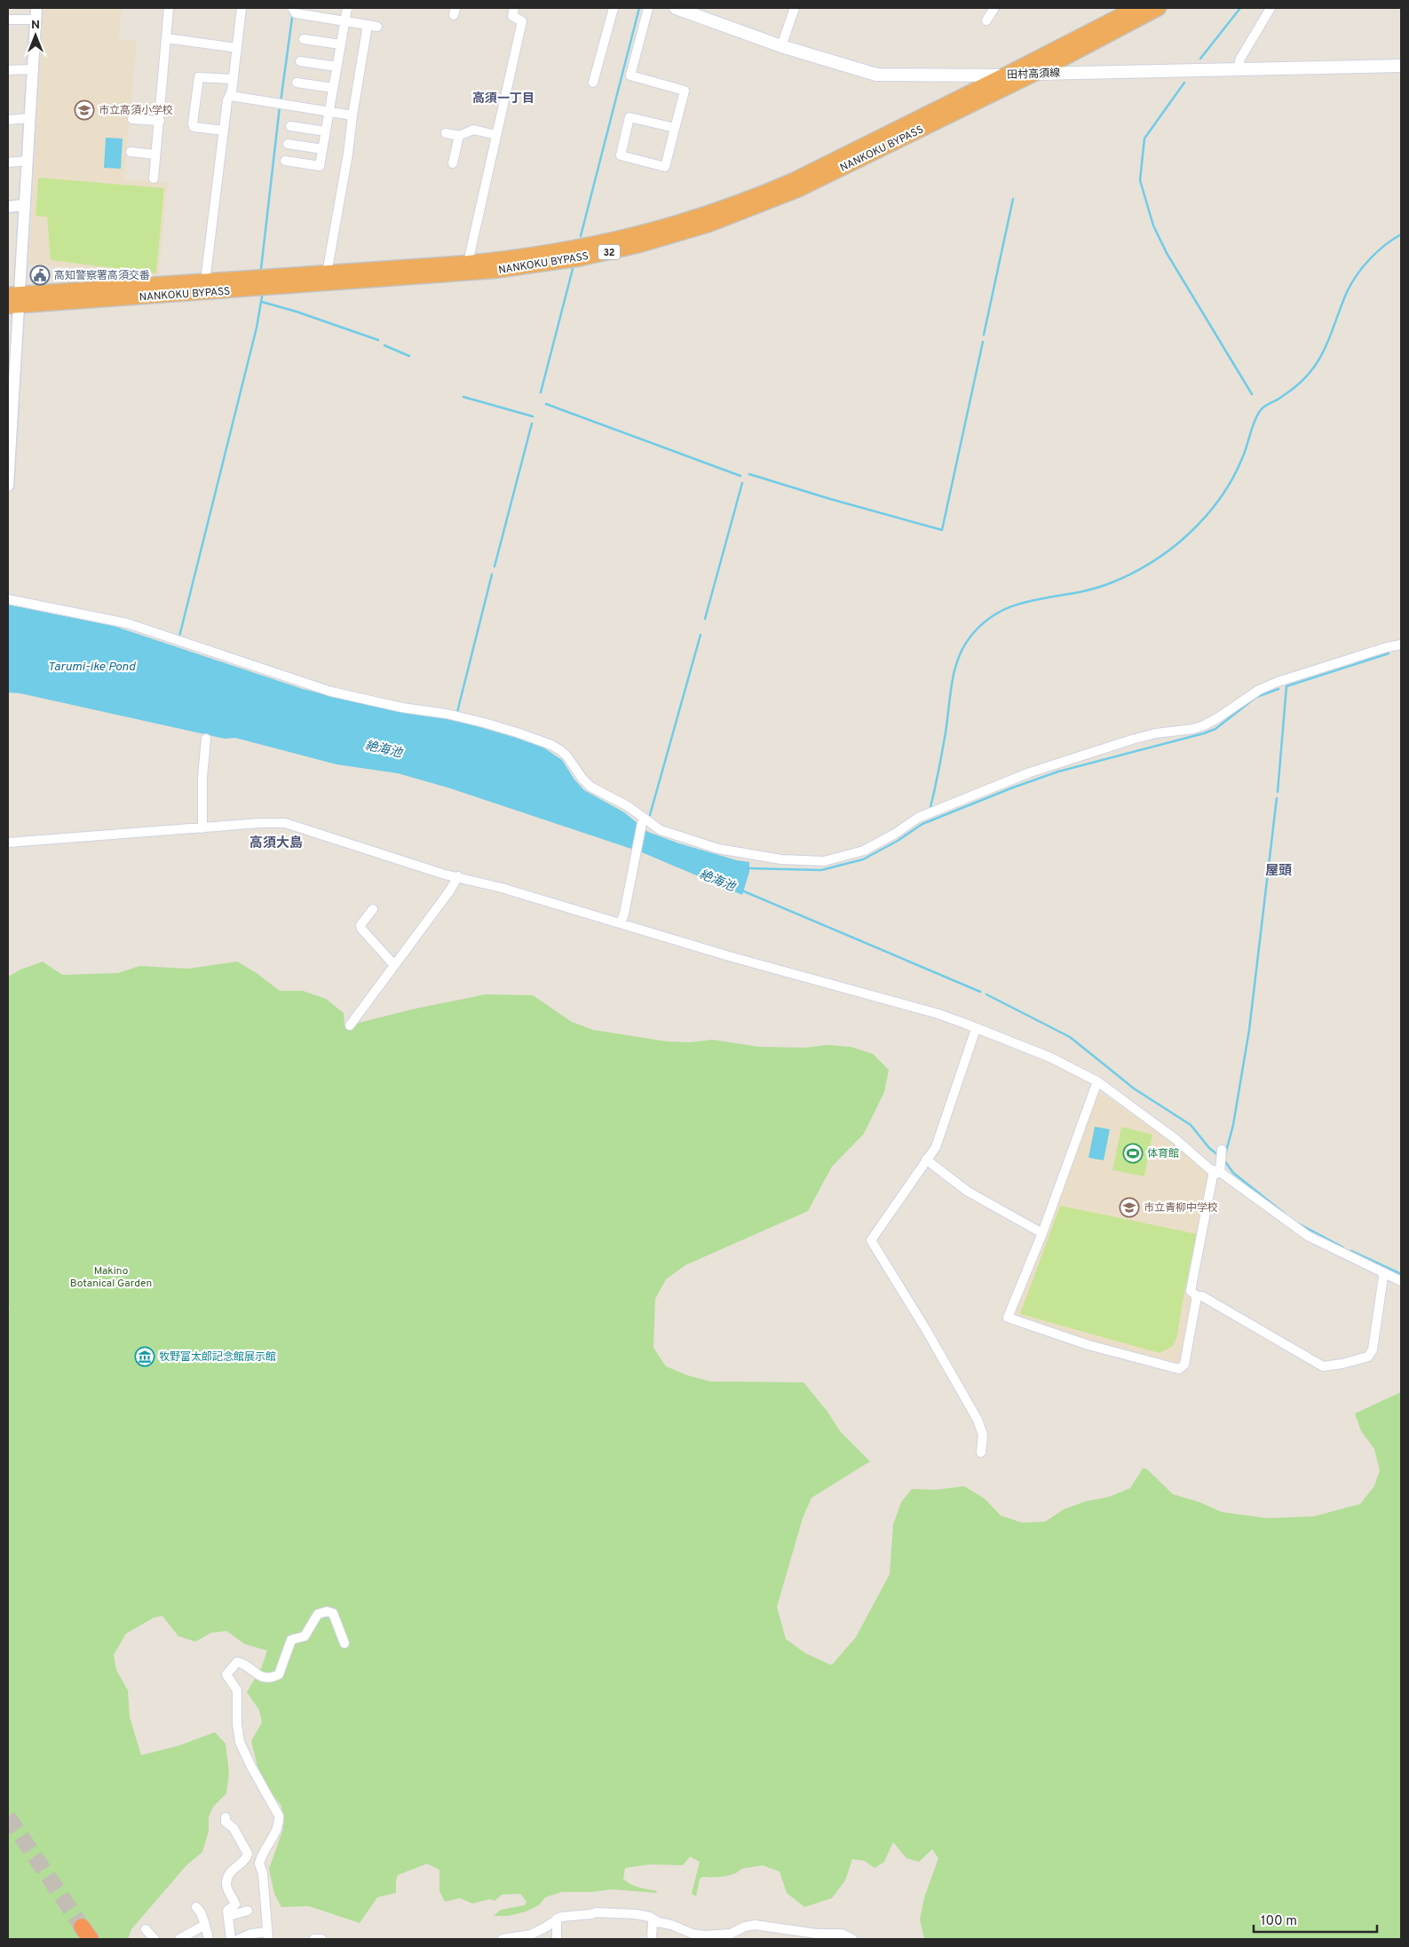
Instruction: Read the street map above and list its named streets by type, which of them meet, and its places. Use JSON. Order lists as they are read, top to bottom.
{
  "streets": {
    "highway": ["NANKOKU BYPASS", "32"],
    "main road": ["田村高須線"]
  },
  "crossings": [
    ["田村高須線", "NANKOKU BYPASS"]
  ],
  "districts": ["高須一丁目", "高須大島", "屋頭"],
  "water": ["Tarumi-ike Pond", "絶海池"],
  "parks": ["Makino Botanical Garden"],
  "places": {
    "school or university": ["市立高須小学校", "市立青柳中学校"],
    "public building": ["高知警察署高須交番"],
    "sports": ["体育館"],
    "museum": ["牧野富太郎記念館展示館"]
  },
  "scale_bar": "100 m",
  "north": "top"
}
